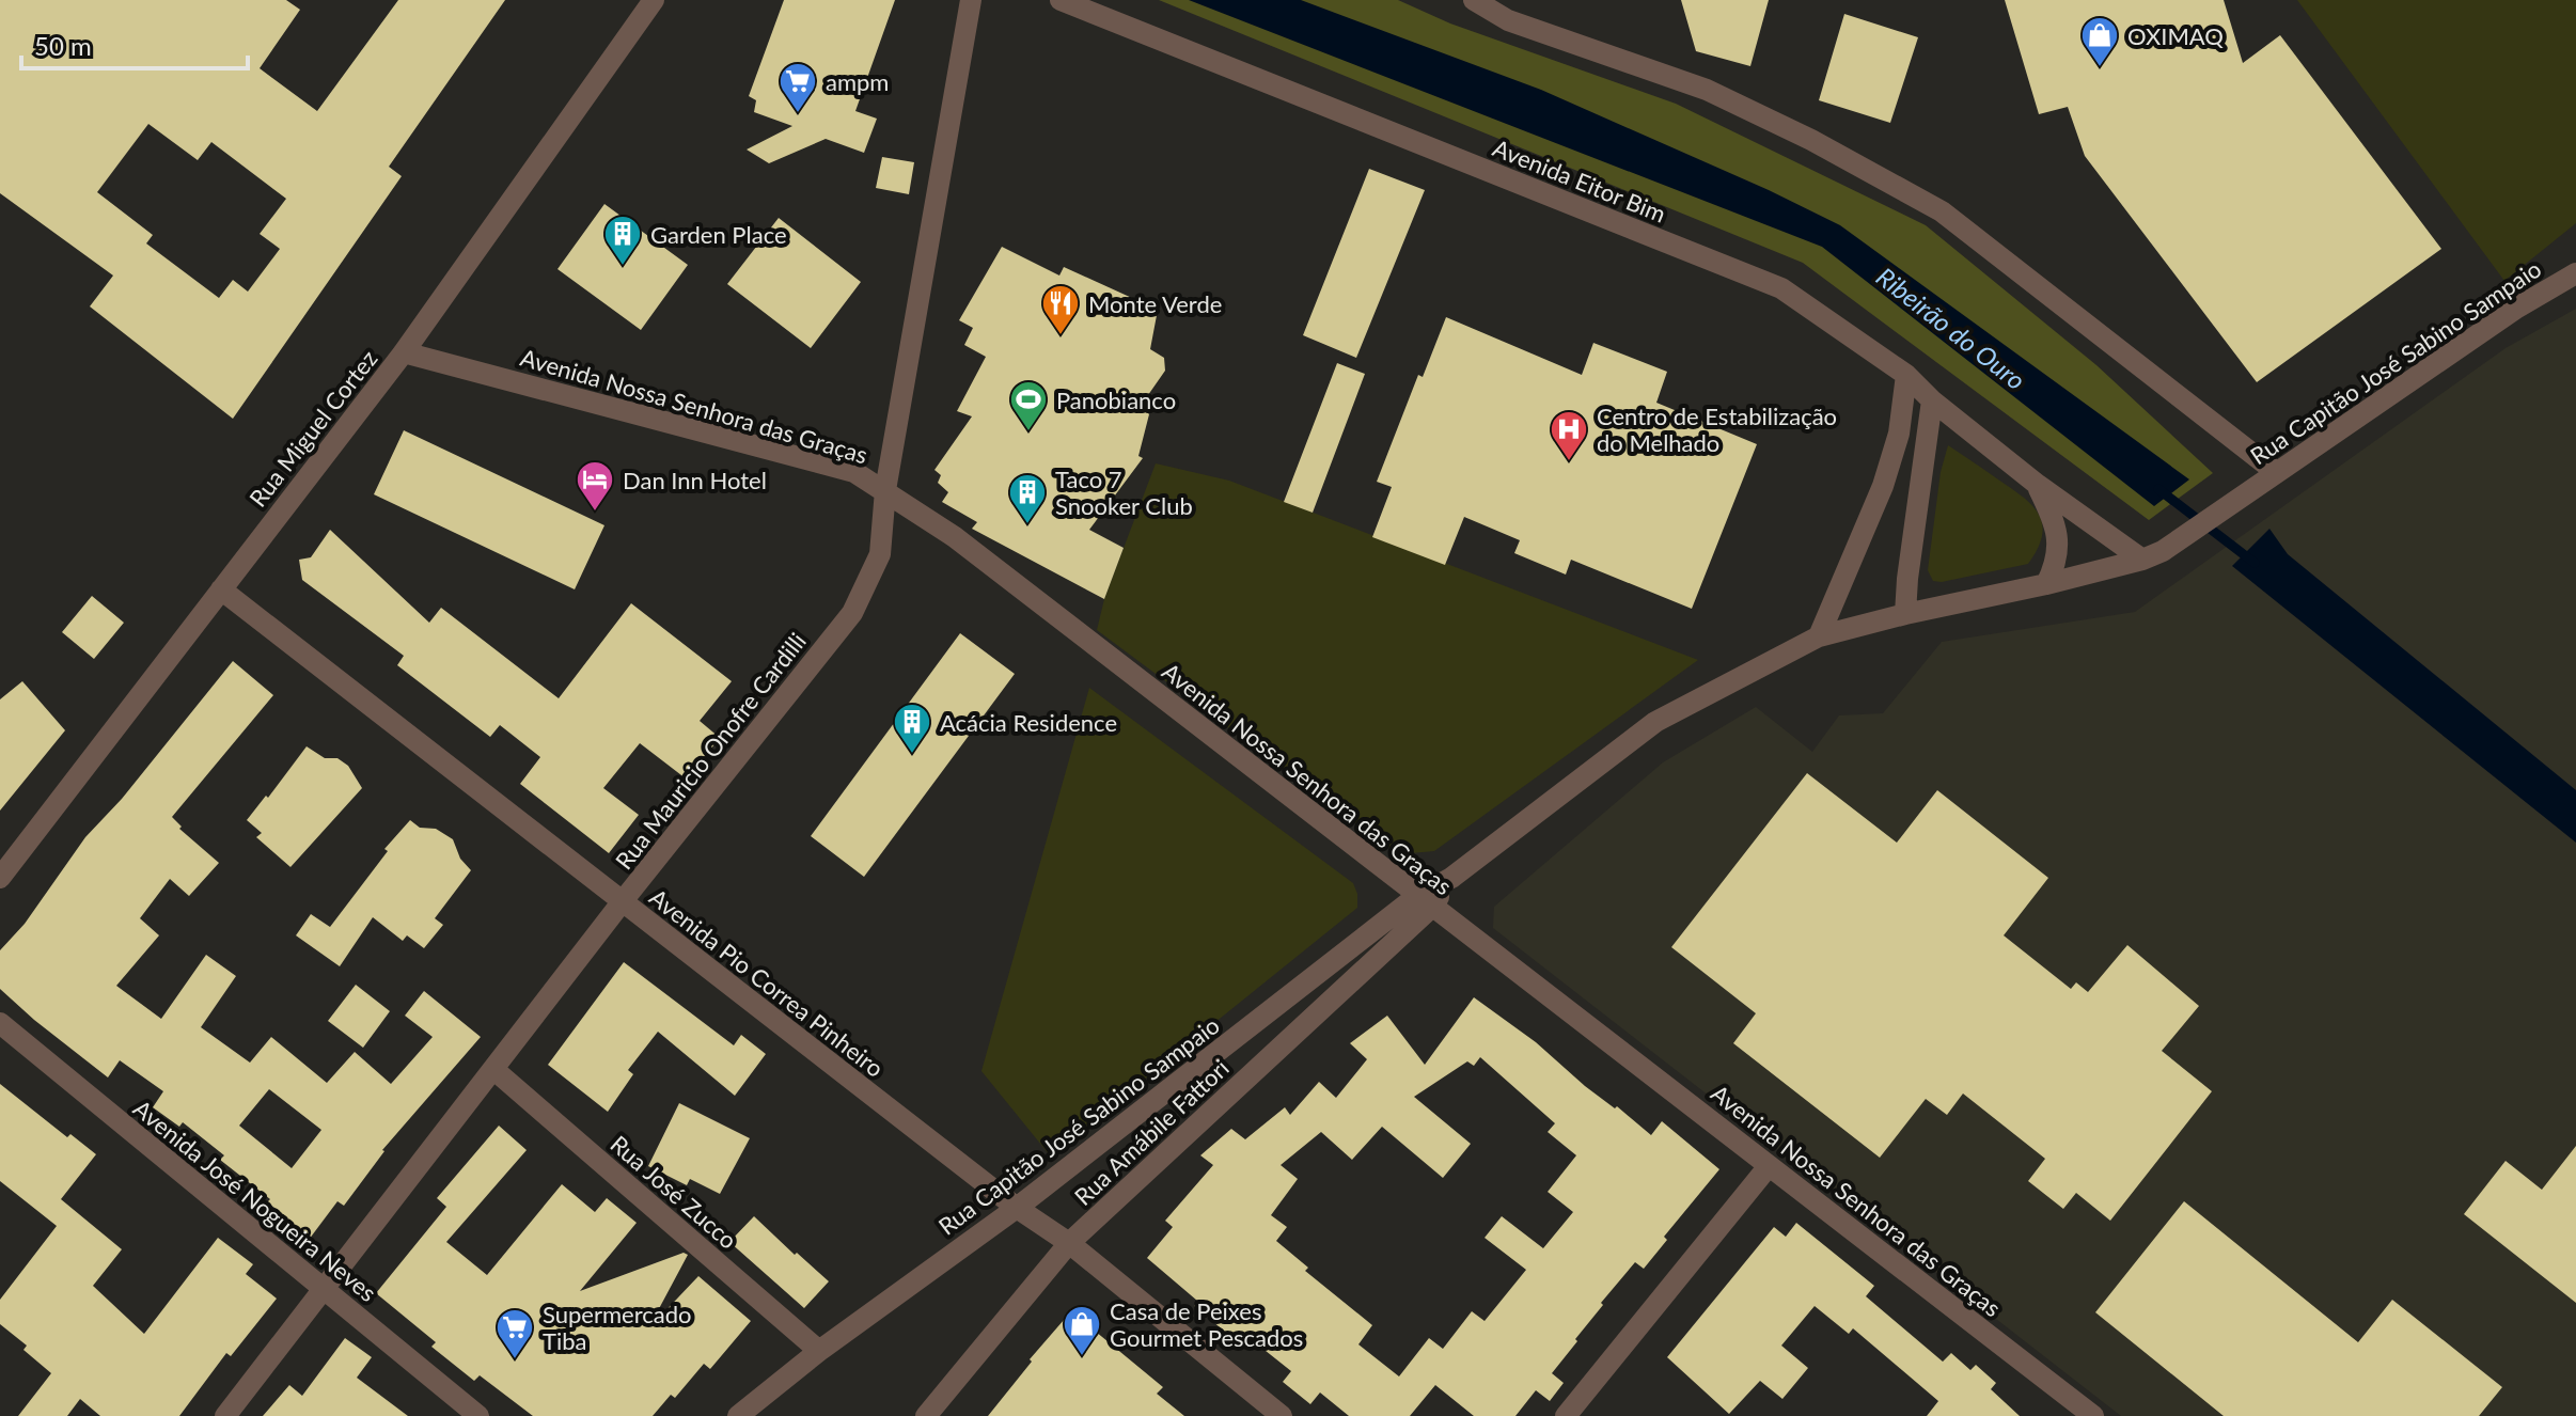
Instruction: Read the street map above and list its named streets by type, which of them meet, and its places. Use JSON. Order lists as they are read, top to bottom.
{
  "streets": {
    "street": [
      "Avenida Eitor Bim",
      "Rua Capitão José Sabino Sampaio",
      "Avenida Nossa Senhora das Graças",
      "Rua Miguel Cortez",
      "Rua Mauricio Onofre Cardilli",
      "Avenida Pio Correa Pinheiro",
      "Rua Amábile Fattori",
      "Rua José Zucco",
      "Avenida José Nogueira Neves"
    ]
  },
  "crossings": [
    ["Avenida Eitor Bim", "Rua Capitão José Sabino Sampaio"],
    ["Rua Capitão José Sabino Sampaio", "Avenida Nossa Senhora das Graças"],
    ["Rua Capitão José Sabino Sampaio", "Avenida Pio Correa Pinheiro"],
    ["Rua Capitão José Sabino Sampaio", "Rua Amábile Fattori"],
    ["Rua Capitão José Sabino Sampaio", "Rua José Zucco"],
    ["Avenida Nossa Senhora das Graças", "Rua Miguel Cortez"],
    ["Avenida Nossa Senhora das Graças", "Rua Mauricio Onofre Cardilli"],
    ["Avenida Nossa Senhora das Graças", "Rua Amábile Fattori"],
    ["Rua Miguel Cortez", "Avenida Pio Correa Pinheiro"],
    ["Rua Mauricio Onofre Cardilli", "Avenida Pio Correa Pinheiro"],
    ["Rua Mauricio Onofre Cardilli", "Rua José Zucco"],
    ["Rua Mauricio Onofre Cardilli", "Avenida José Nogueira Neves"],
    ["Avenida Pio Correa Pinheiro", "Rua Amábile Fattori"]
  ],
  "water": ["Ribeirão do Ouro"],
  "places": {
    "shop": ["OXIMAQ", "Casa de Peixes Gourmet Pescados"],
    "supermarket": ["ampm", "Supermercado Tiba"],
    "building": ["Garden Place", "Taco 7 Snooker Club", "Acácia Residence"],
    "restaurant": ["Monte Verde"],
    "sports": ["Panobianco"],
    "hospital": ["Centro de Estabilização do Melhado"],
    "hotel": ["Dan Inn Hotel"]
  },
  "scale_bar": "50 m"
}
